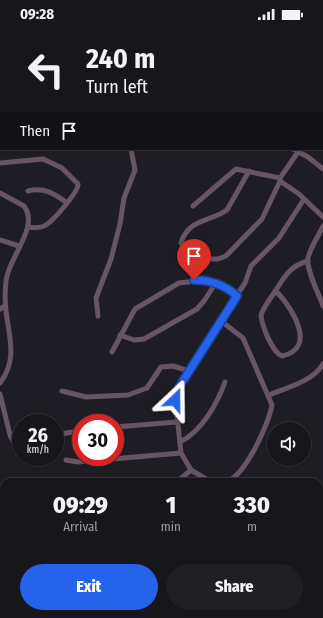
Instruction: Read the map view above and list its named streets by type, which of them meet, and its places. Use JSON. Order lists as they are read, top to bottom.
{
  "page": {
    "status": "09:28",
    "turn": ["240 m", "Turn left"],
    "then": "Then",
    "speed": "26 km/h",
    "limit": "30",
    "eta": [
      "09:29",
      "Arrival",
      "1",
      "min",
      "330",
      "m"
    ],
    "buttons": ["Exit", "Share"]
  }
}
